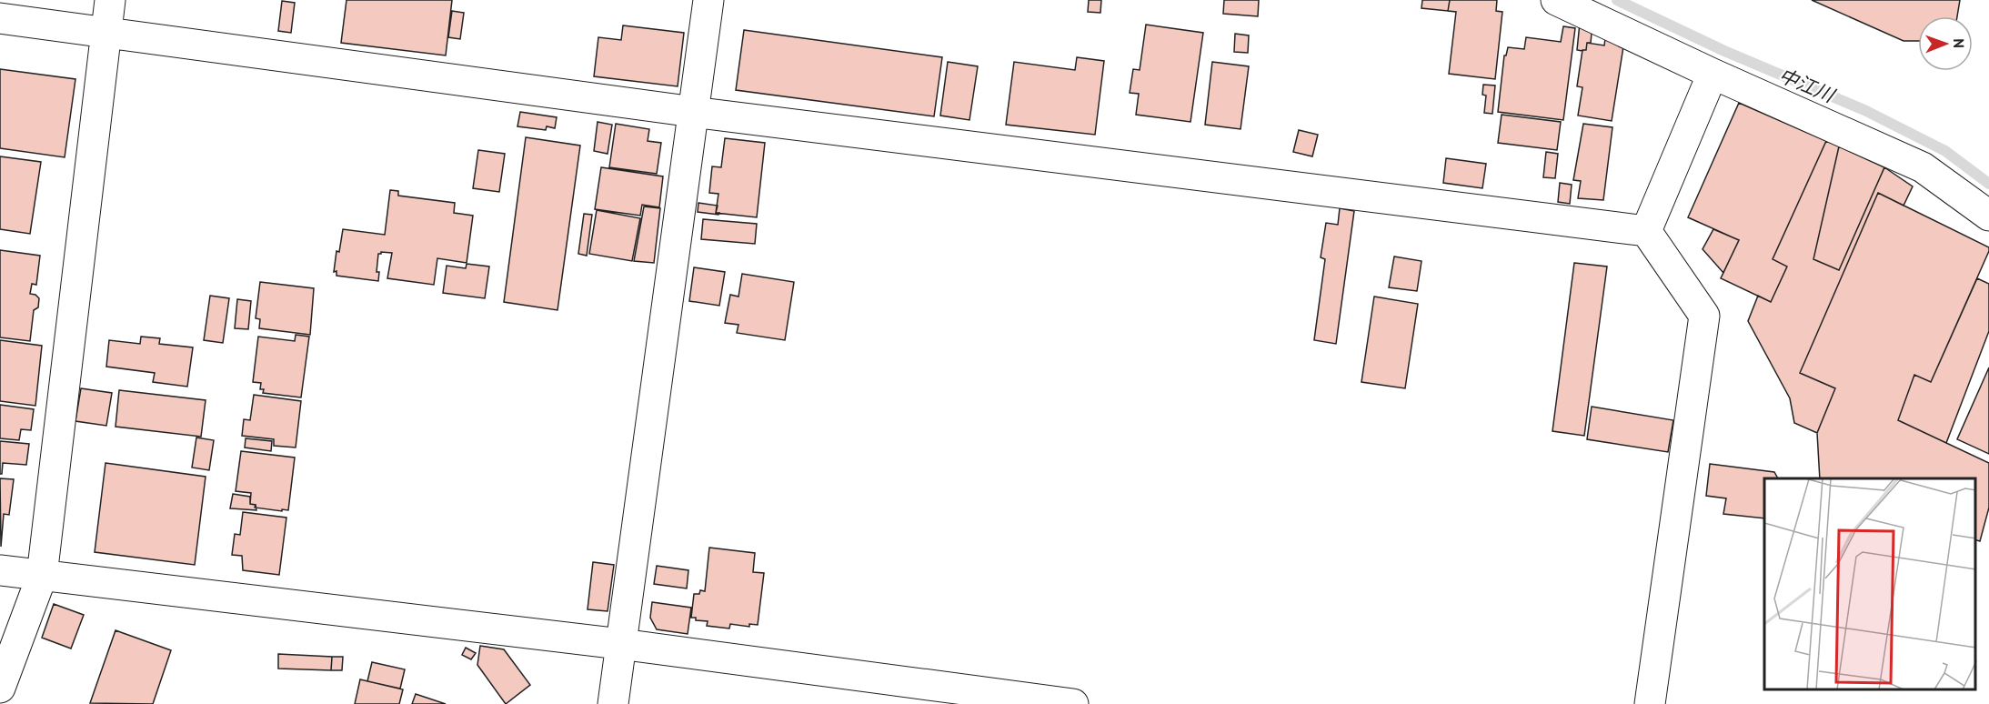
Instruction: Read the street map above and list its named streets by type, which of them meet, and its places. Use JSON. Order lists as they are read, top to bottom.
{
  "water": ["中江川"],
  "north": "right"
}
